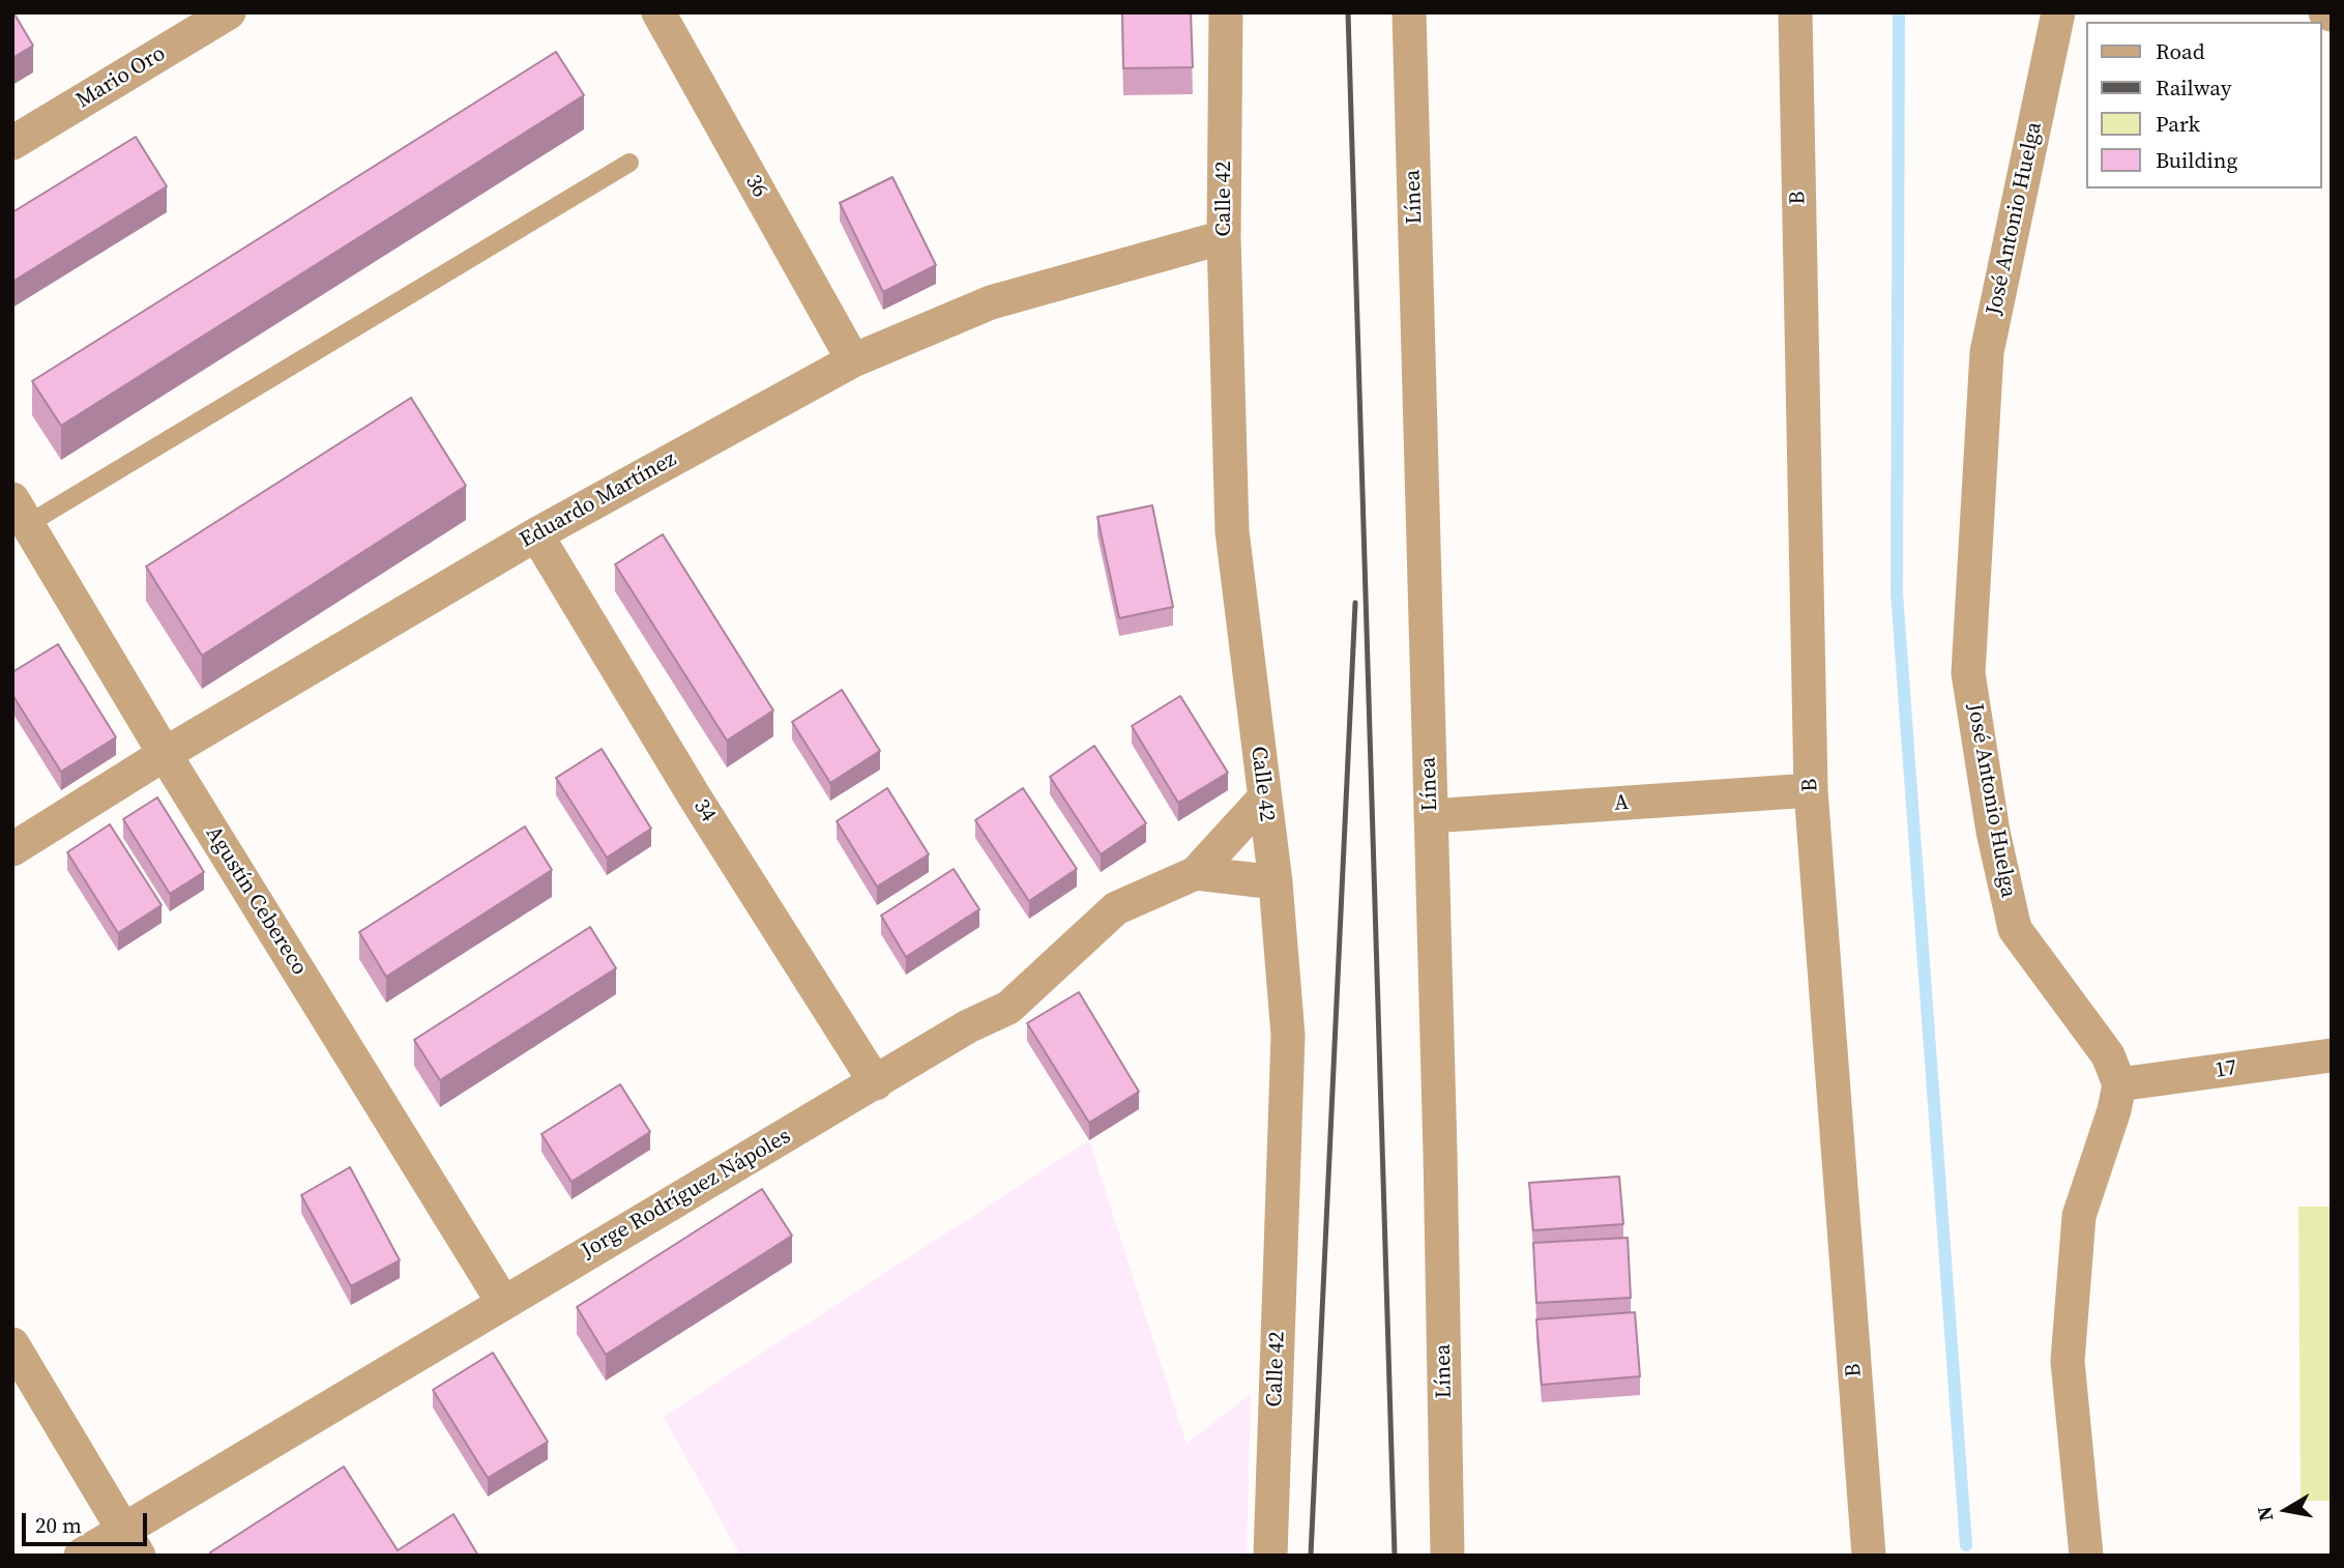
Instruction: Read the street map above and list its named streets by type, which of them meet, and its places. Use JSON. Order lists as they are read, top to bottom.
{
  "streets": {
    "street": [
      "Mario Oro",
      "36",
      "Línea",
      "B",
      "Calle 42",
      "José Antonio Huelga",
      "Eduardo Martínez",
      "A",
      "34",
      "Agustín Cebereco",
      "17",
      "Jorge Rodríguez Nápoles"
    ]
  },
  "crossings": [
    ["36", "Eduardo Martínez"],
    ["Línea", "A"],
    ["B", "A"],
    ["Calle 42", "Eduardo Martínez"],
    ["Calle 42", "Jorge Rodríguez Nápoles"],
    ["José Antonio Huelga", "17"],
    ["Eduardo Martínez", "34"],
    ["Eduardo Martínez", "Agustín Cebereco"],
    ["34", "Jorge Rodríguez Nápoles"],
    ["Agustín Cebereco", "Jorge Rodríguez Nápoles"]
  ],
  "legend": [
    "Road",
    "Railway",
    "Park",
    "Building"
  ],
  "scale_bar": "20 m",
  "north": "left"
}
